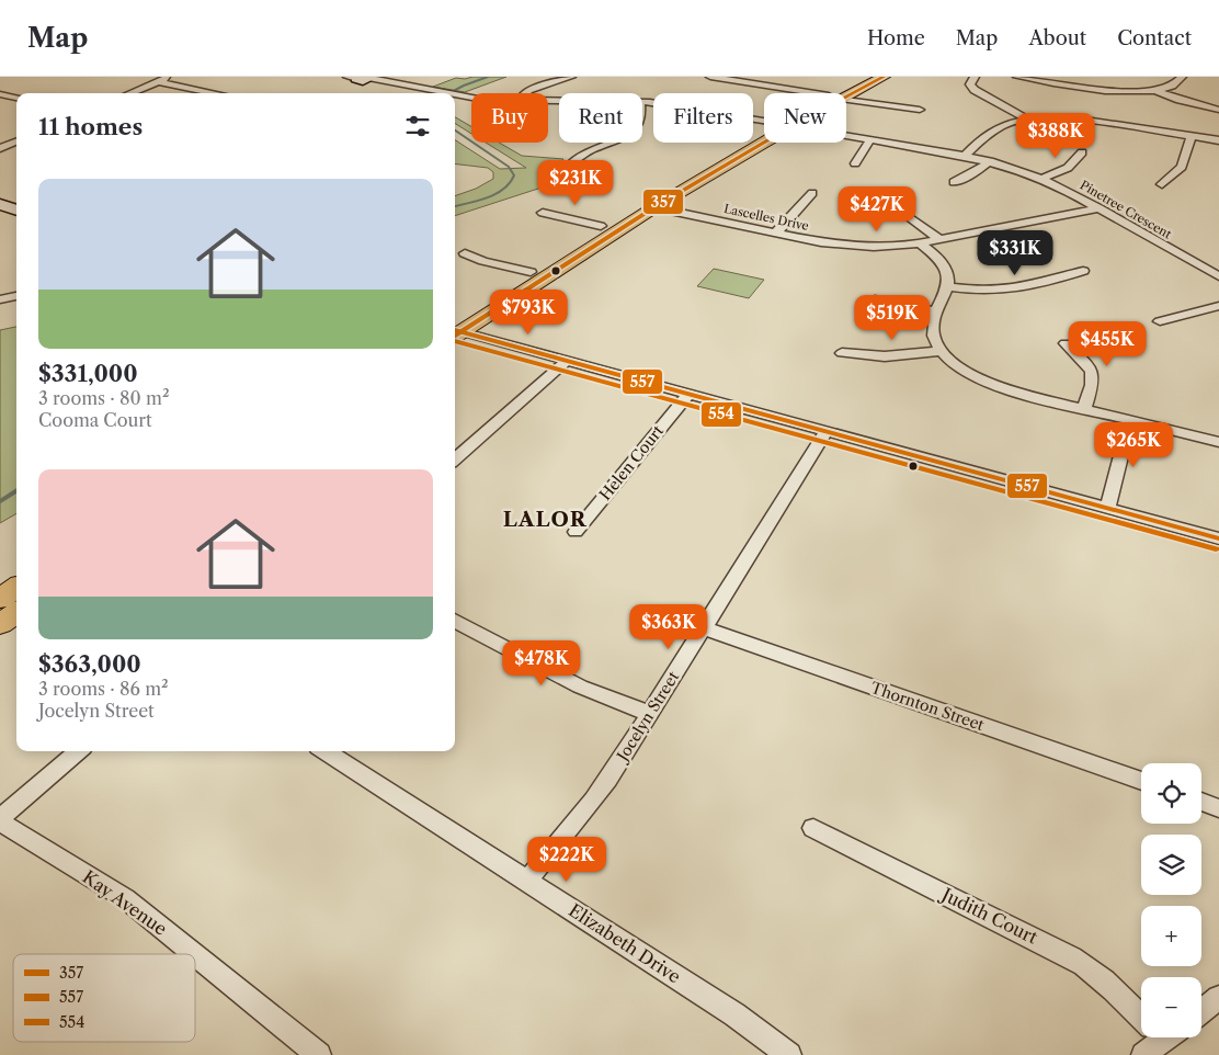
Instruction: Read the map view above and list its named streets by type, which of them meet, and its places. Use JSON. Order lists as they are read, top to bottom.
{
  "streets": {
    "street": [
      "Pinetree Crescent",
      "Lascelles Drive",
      "Helen Court",
      "Thornton Street",
      "Jocelyn Street",
      "Kay Avenue",
      "Judith Court",
      "Elizabeth Drive"
    ]
  },
  "crossings": [
    ["Pinetree Crescent", "Lascelles Drive"],
    ["Thornton Street", "Jocelyn Street"],
    ["Jocelyn Street", "Elizabeth Drive"]
  ],
  "districts": ["LALOR"],
  "lines": ["transit line 357", "transit line 557", "transit line 554"],
  "legend": ["357", "557", "554"],
  "page": {
    "header": "Map",
    "nav": [
      "Home",
      "Map",
      "About",
      "Contact"
    ],
    "chip": [
      "Buy",
      "Rent",
      "Filters",
      "New"
    ],
    "heading": "11 homes",
    "price": [
      "$388K",
      "$231K",
      "$427K",
      "$331K",
      "$793K",
      "$519K",
      "$455K",
      "$265K",
      "$363K",
      "$478K",
      "$222K"
    ],
    "list": [
      {
        "name": "$331,000",
        "note": "3 rooms · 80 m² · Cooma Court"
      },
      {
        "name": "$363,000",
        "note": "3 rooms · 86 m² · Jocelyn Street"
      }
    ],
    "map_buttons": ["+", "−"]
  }
}
